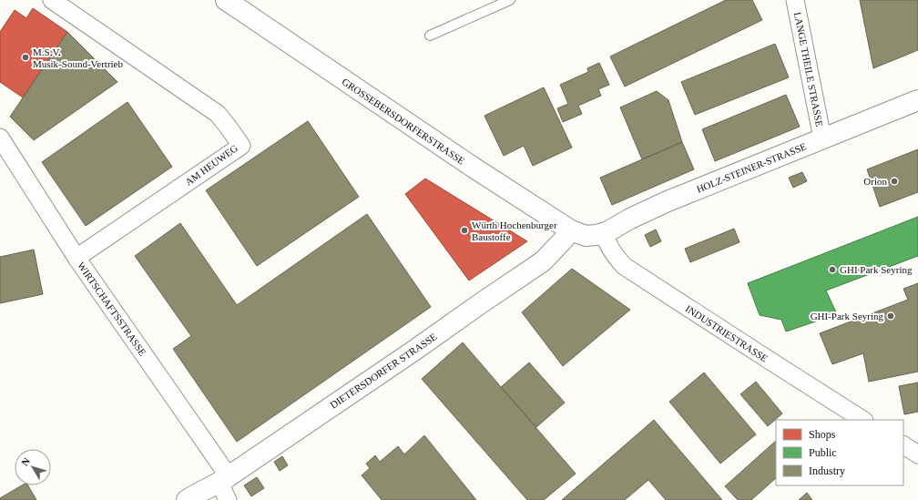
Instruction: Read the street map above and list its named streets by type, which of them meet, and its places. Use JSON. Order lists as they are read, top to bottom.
{
  "streets": {
    "street": [
      "LANGE THEILE STRASSE",
      "GROSSEBERSDORFERSTRASSE",
      "AM HEUWEG",
      "HOLZ-STEINER-STRASSE",
      "WIRTSCHAFTSSTRASSE",
      "INDUSTRIESTRASSE",
      "DIETERSDORFER STRASSE"
    ]
  },
  "crossings": [
    ["LANGE THEILE STRASSE", "HOLZ-STEINER-STRASSE"],
    ["GROSSEBERSDORFERSTRASSE", "HOLZ-STEINER-STRASSE"],
    ["GROSSEBERSDORFERSTRASSE", "INDUSTRIESTRASSE"],
    ["GROSSEBERSDORFERSTRASSE", "DIETERSDORFER STRASSE"],
    ["AM HEUWEG", "WIRTSCHAFTSSTRASSE"],
    ["HOLZ-STEINER-STRASSE", "INDUSTRIESTRASSE"],
    ["HOLZ-STEINER-STRASSE", "DIETERSDORFER STRASSE"],
    ["WIRTSCHAFTSSTRASSE", "DIETERSDORFER STRASSE"],
    ["INDUSTRIESTRASSE", "DIETERSDORFER STRASSE"]
  ],
  "places": [
    "M.S.V. Musik-Sound-Vertrieb",
    "Orion",
    "Würth Hochenburger Baustoffe",
    "GHI Park Seyring",
    "GHI-Park Seyring"
  ],
  "legend": ["Shops", "Public", "Industry"],
  "north": "top left"
}
